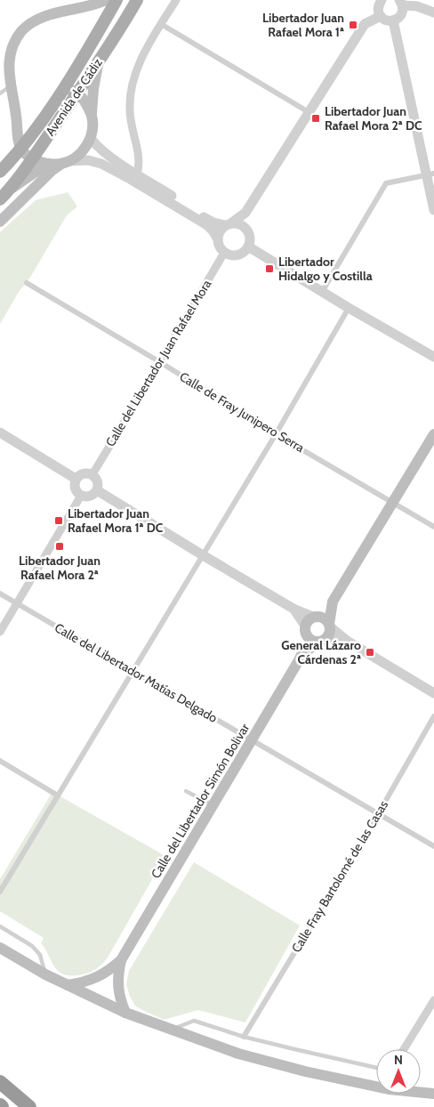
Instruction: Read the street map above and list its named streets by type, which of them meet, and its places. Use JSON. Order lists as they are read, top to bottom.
{
  "streets": {
    "main road": ["Avenida de Cádiz", "Calle del Libertador Simón Bolivar"],
    "street": [
      "Calle del Libertador Juan Rafael Mora",
      "Calle de Fray Junipero Serra",
      "Calle del Libertador Matías Delgado",
      "Calle Fray Bartolomé de las Casas"
    ]
  },
  "crossings": [
    ["Calle del Libertador Juan Rafael Mora", "Calle de Fray Junipero Serra"],
    ["Calle del Libertador Matías Delgado", "Calle del Libertador Simón Bolivar"],
    ["Calle del Libertador Matías Delgado", "Calle Fray Bartolomé de las Casas"]
  ],
  "places": {
    "transit": [
      "Libertador Juan Rafael Mora 1ª",
      "Libertador Juan Rafael Mora 2ª DC",
      "Libertador Hidalgo y Costilla",
      "Libertador Juan Rafael Mora 1ª DC",
      "Libertador Juan Rafael Mora 2ª",
      "General Lázaro Cárdenas 2ª"
    ]
  },
  "north": "top"
}
